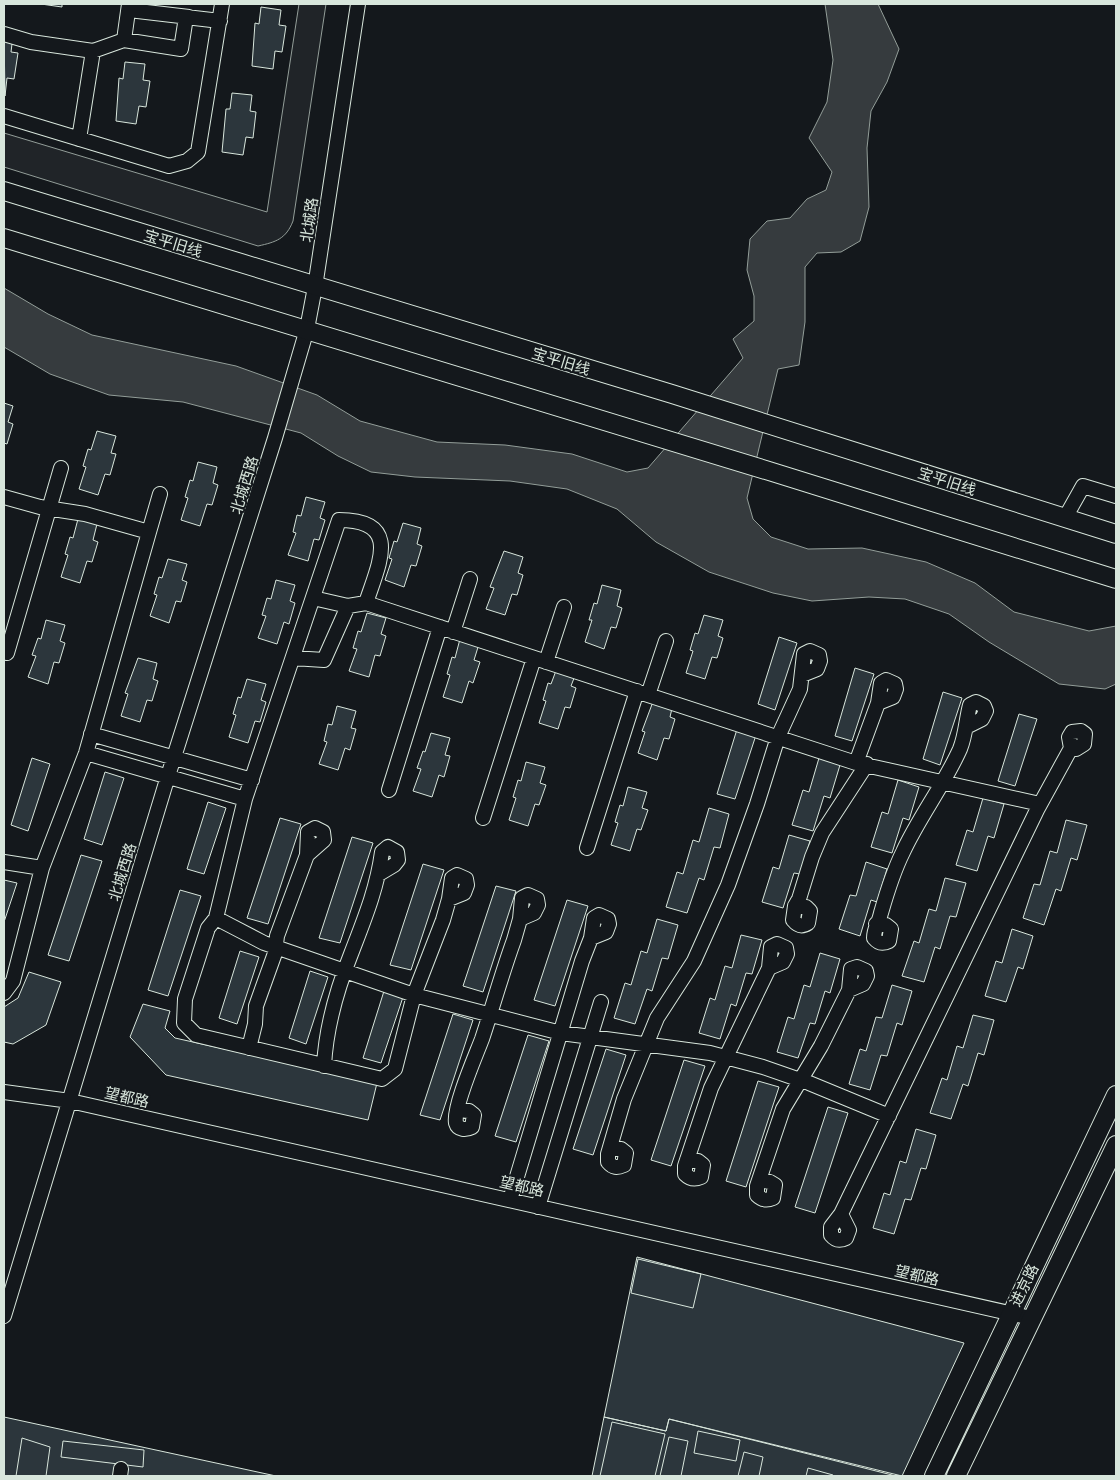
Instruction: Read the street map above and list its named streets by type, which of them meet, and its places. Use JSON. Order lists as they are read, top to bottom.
{
  "streets": {
    "main road": ["宝平旧线", "进京路"],
    "street": ["北城路", "北城西路", "望都路"]
  },
  "crossings": [
    ["北城路", "宝平旧线"],
    ["北城路", "北城西路"],
    ["北城西路", "望都路"],
    ["望都路", "进京路"]
  ]
}
